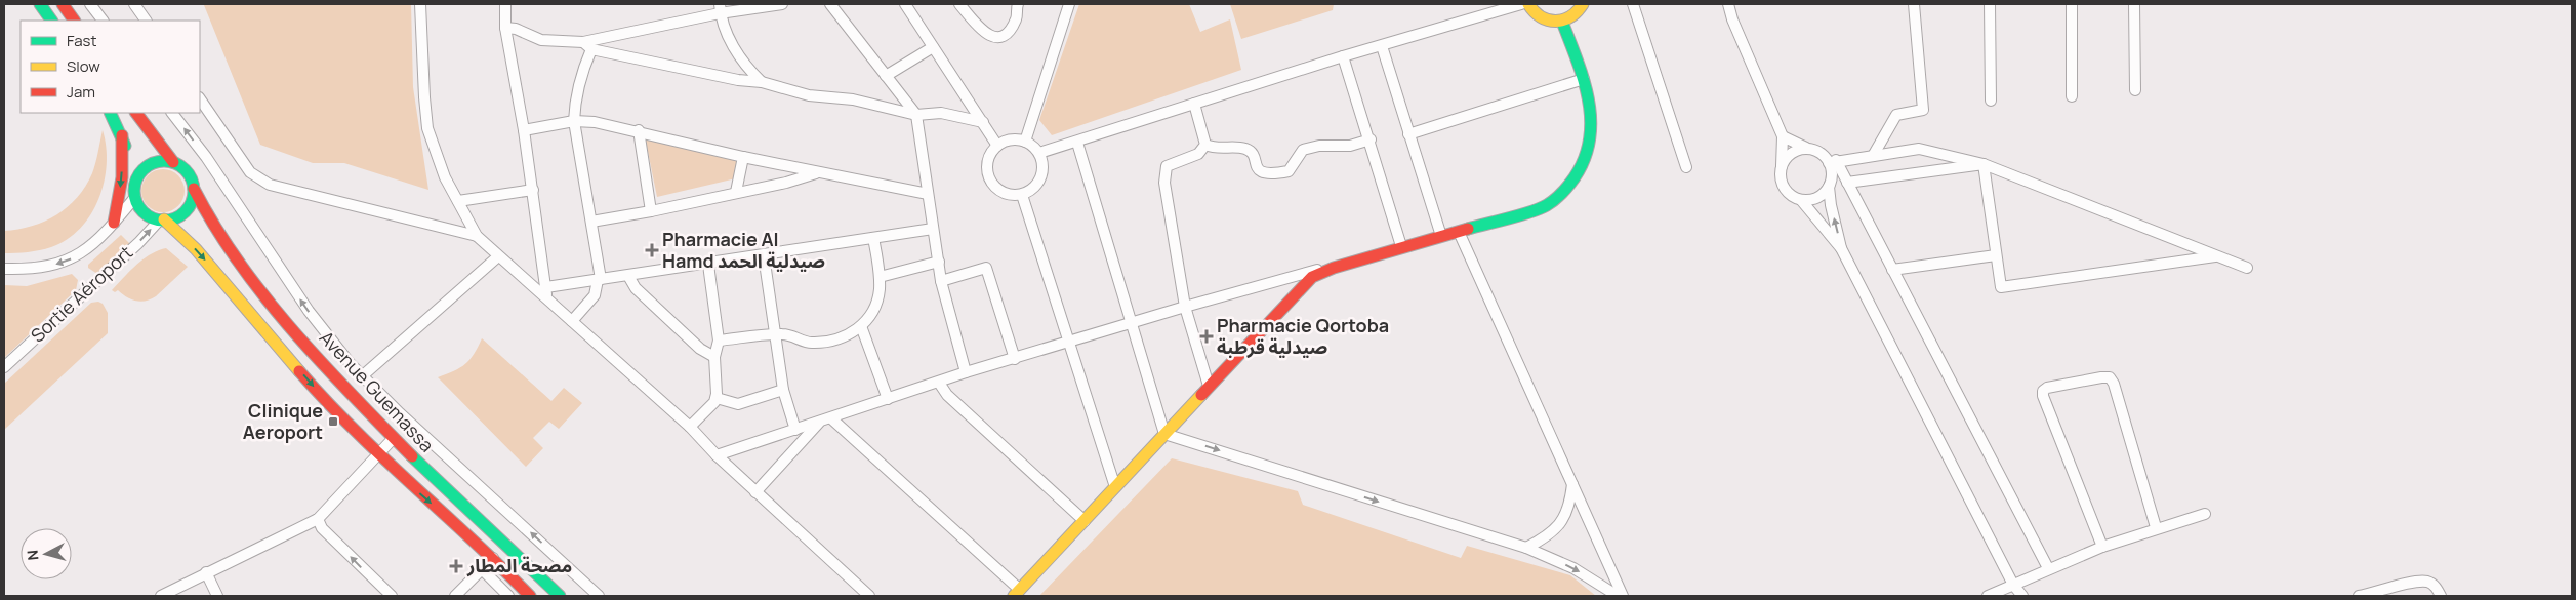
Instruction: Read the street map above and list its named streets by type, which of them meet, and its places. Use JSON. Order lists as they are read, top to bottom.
{
  "streets": {
    "main road": ["Avenue Guemassa"],
    "street": ["Sortie Aéroport"]
  },
  "crossings": [
    ["Sortie Aéroport", "Avenue Guemassa"]
  ],
  "one_way": ["Sortie Aéroport"],
  "places": {
    "health": ["Pharmacie Al Hamd صيدلية الحمد", "Pharmacie Qortoba صيدلية قرطبة", "مصحة المطار"],
    "transit": ["Clinique Aeroport"]
  },
  "legend": ["Fast", "Slow", "Jam"],
  "north": "left"
}
